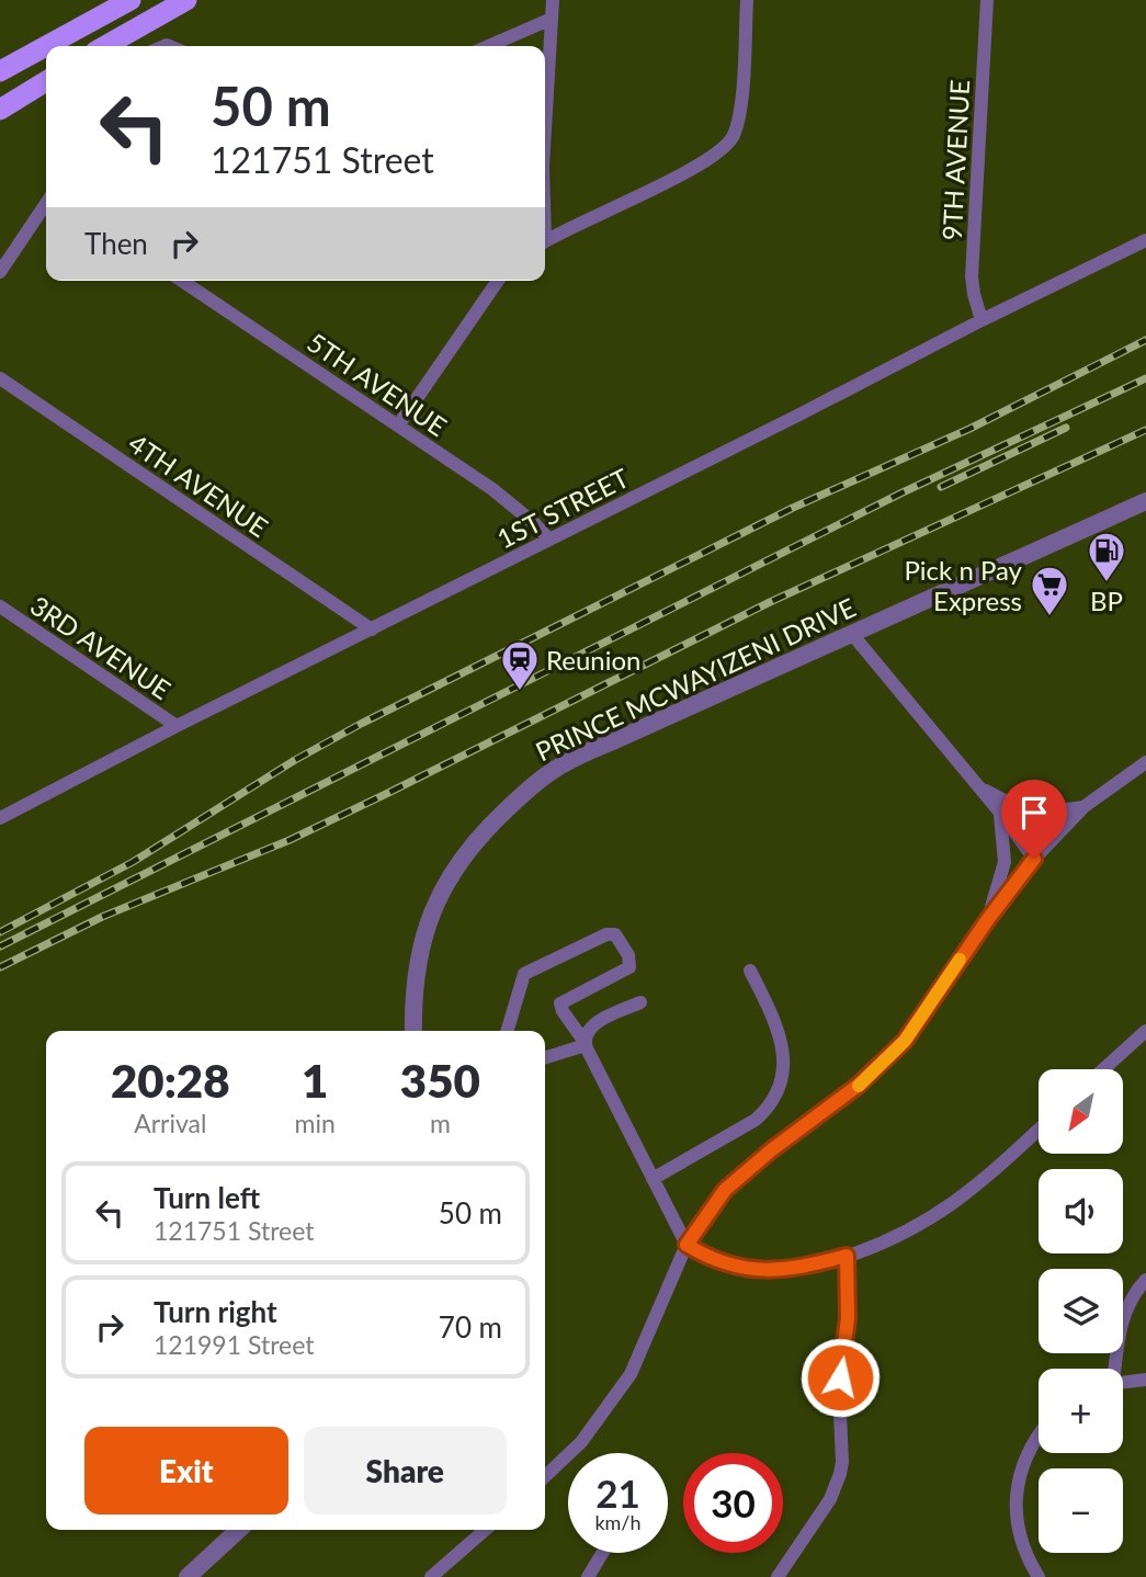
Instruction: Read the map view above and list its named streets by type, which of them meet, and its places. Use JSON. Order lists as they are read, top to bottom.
{
  "streets": {
    "street": [
      "9TH AVENUE",
      "5TH AVENUE",
      "4TH AVENUE",
      "1ST STREET",
      "3RD AVENUE",
      "PRINCE MCWAYIZENI DRIVE"
    ]
  },
  "crossings": [
    ["9TH AVENUE", "1ST STREET"],
    ["5TH AVENUE", "1ST STREET"],
    ["4TH AVENUE", "1ST STREET"],
    ["1ST STREET", "3RD AVENUE"]
  ],
  "places": {
    "fuel station": ["BP"],
    "supermarket": ["Pick n Pay Express"],
    "station": ["Reunion"]
  },
  "north": "bottom left",
  "page": {
    "turn": ["50 m", "121751 Street"],
    "then": "Then",
    "eta": [
      "20:28",
      "Arrival",
      "1",
      "min",
      "350",
      "m"
    ],
    "map_buttons": ["+", "−"],
    "list": [
      {
        "name": "Turn left",
        "note": "121751 Street",
        "value": "50 m"
      },
      {
        "name": "Turn right",
        "note": "121991 Street",
        "value": "70 m"
      }
    ],
    "buttons": ["Exit", "Share"],
    "speed": "21 km/h",
    "limit": "30"
  }
}
